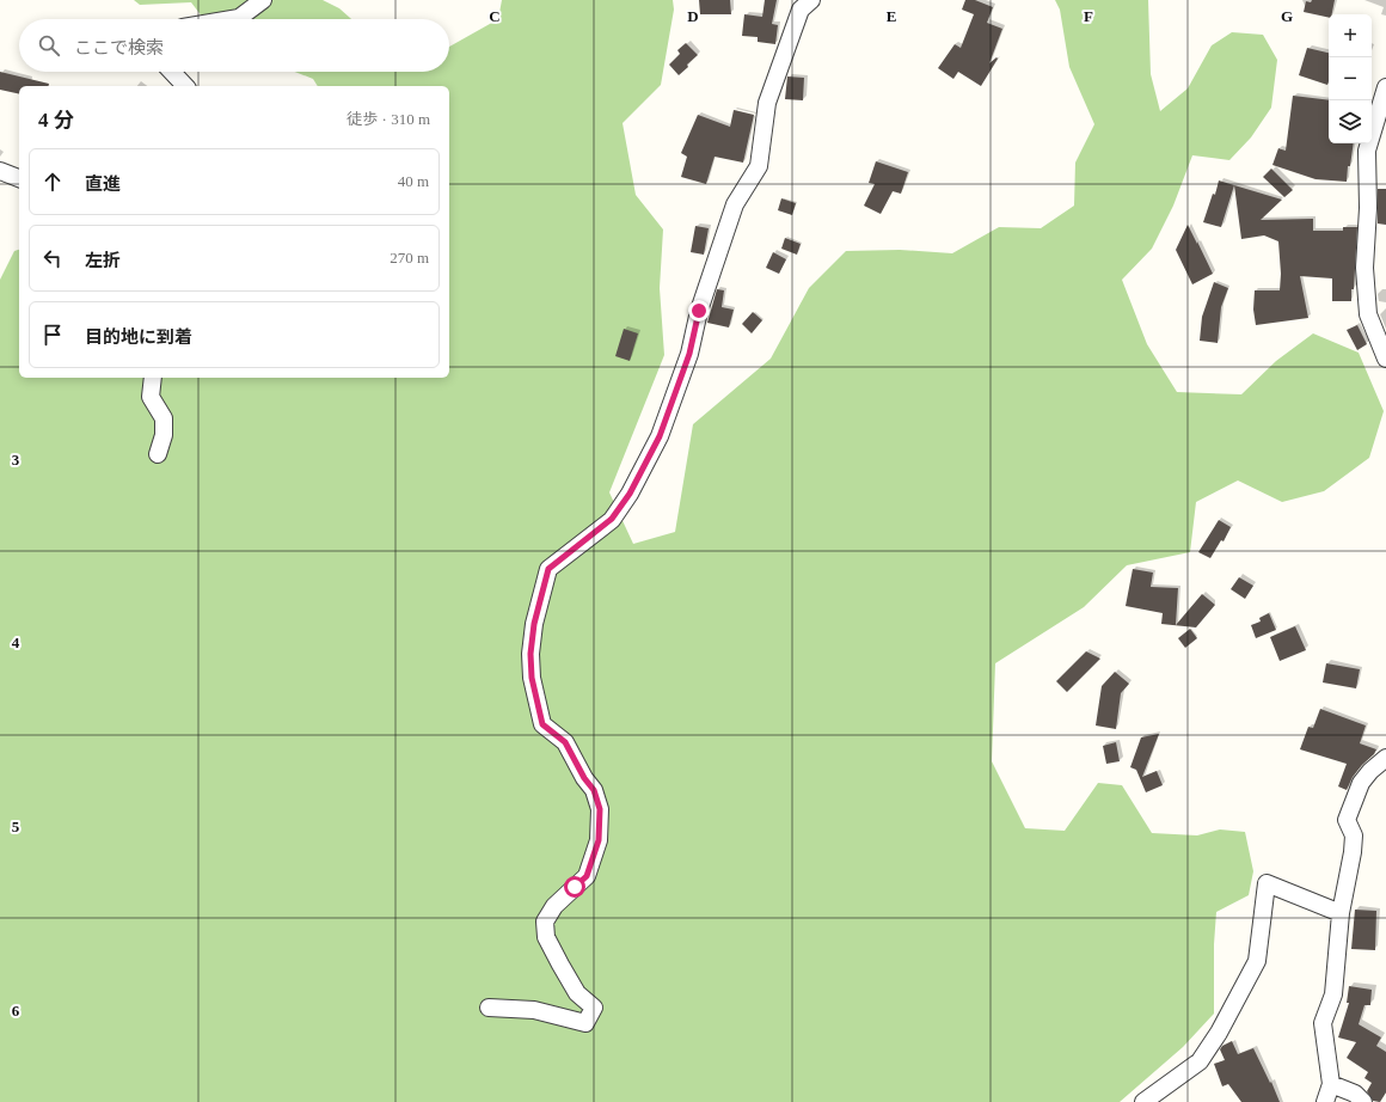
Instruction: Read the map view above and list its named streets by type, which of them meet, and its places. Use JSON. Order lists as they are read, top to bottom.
{
  "page": {
    "map_buttons": ["+", "−"],
    "search": "ここで検索",
    "heading": ["4 分", "徒歩 · 310 m"],
    "list": [
      ["直進", "40 m"],
      ["左折", "270 m"],
      "目的地に到着"
    ]
  },
  "grid": {
    "columns": [
      "C",
      "D",
      "E",
      "F",
      "G"
    ],
    "rows": [
      "3",
      "4",
      "5",
      "6"
    ]
  }
}
